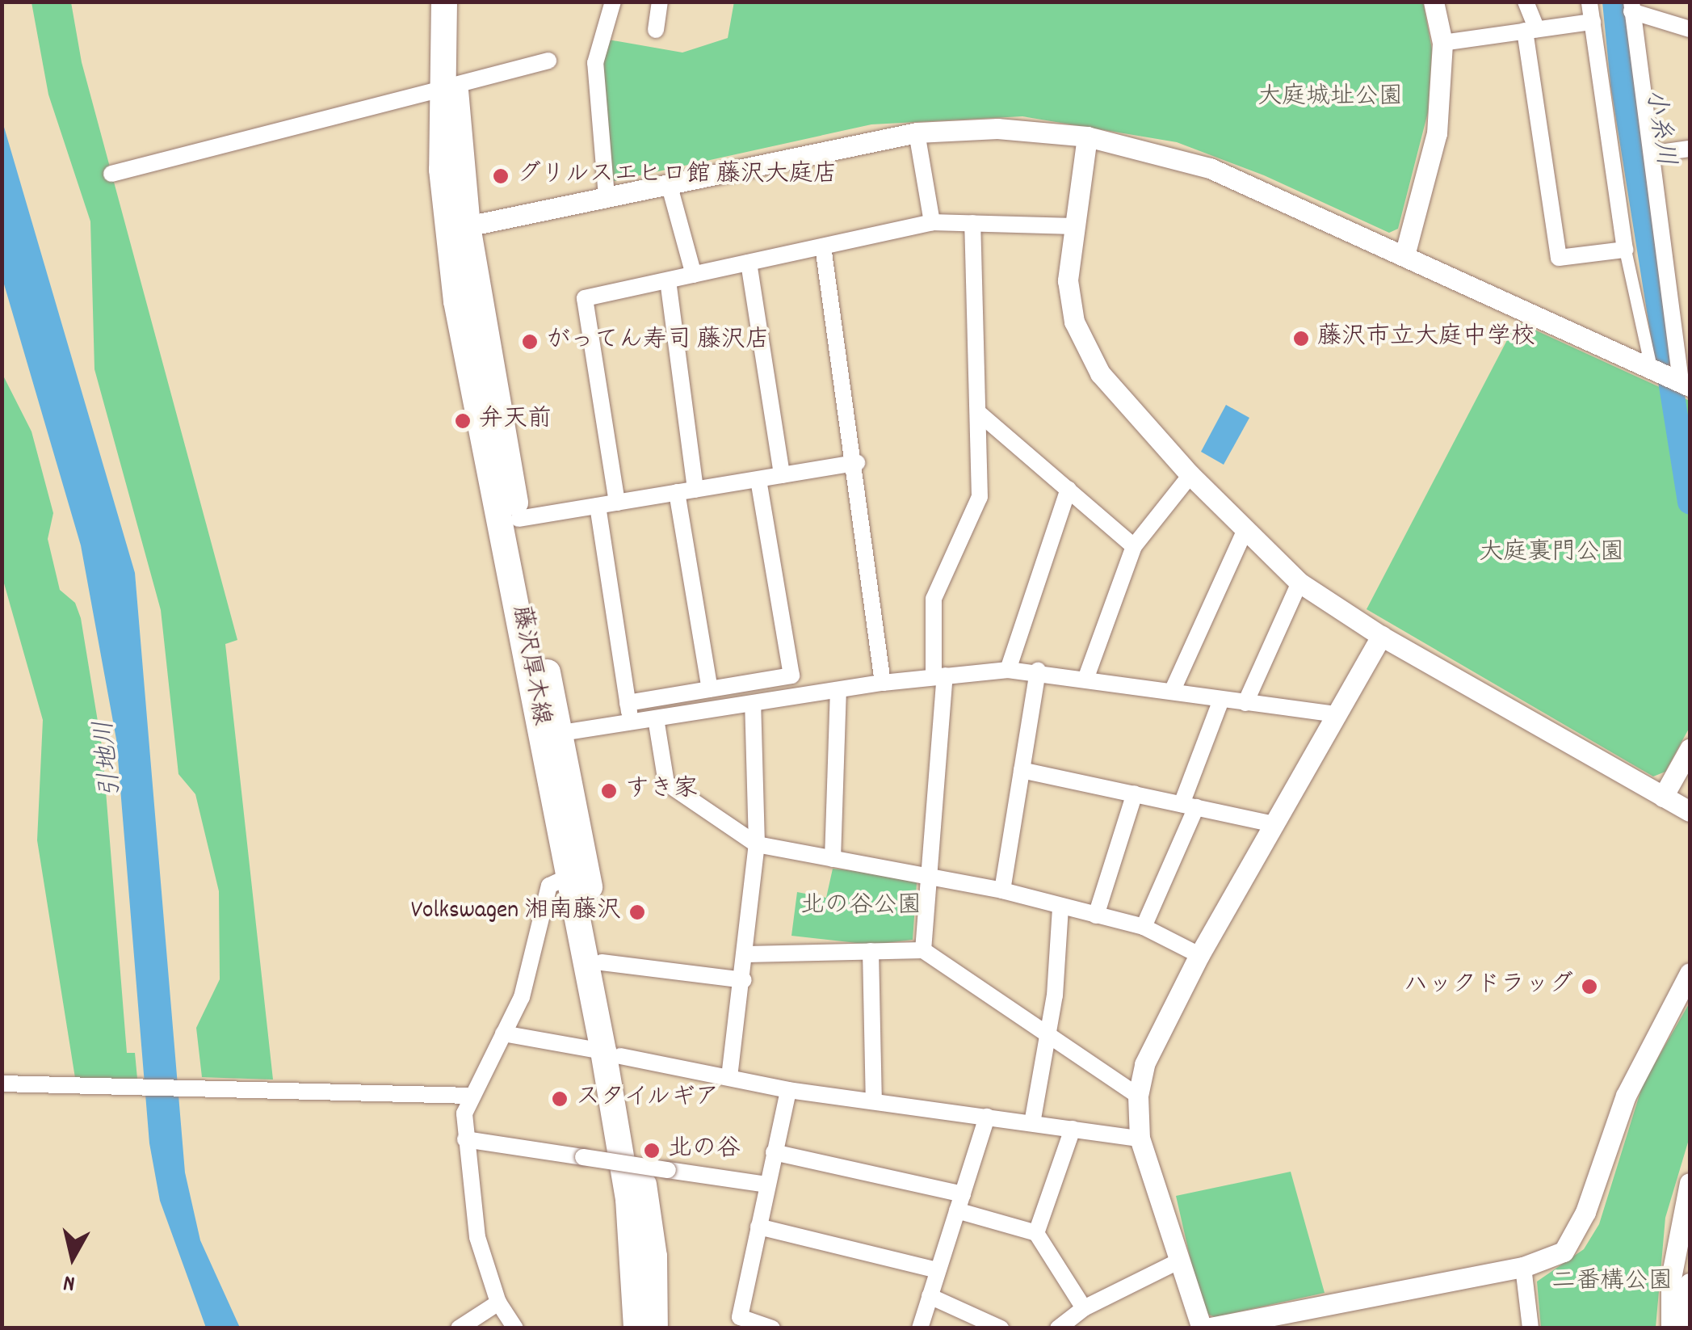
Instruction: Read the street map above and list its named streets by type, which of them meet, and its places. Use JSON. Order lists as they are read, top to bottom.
{
  "streets": {
    "main road": ["藤沢厚木線"]
  },
  "water": ["小糸川", "引地川"],
  "parks": [
    "大庭城址公園",
    "大庭裏門公園",
    "北の谷公園",
    "二番構公園"
  ],
  "places": [
    "グリルスエヒロ館 藤沢大庭店",
    "藤沢市立大庭中学校",
    "がってん寿司 藤沢店",
    "弁天前",
    "すき家",
    "Volkswagen 湘南藤沢",
    "ハックドラッグ",
    "スタイルギア",
    "北の谷"
  ],
  "north": "bottom"
}
